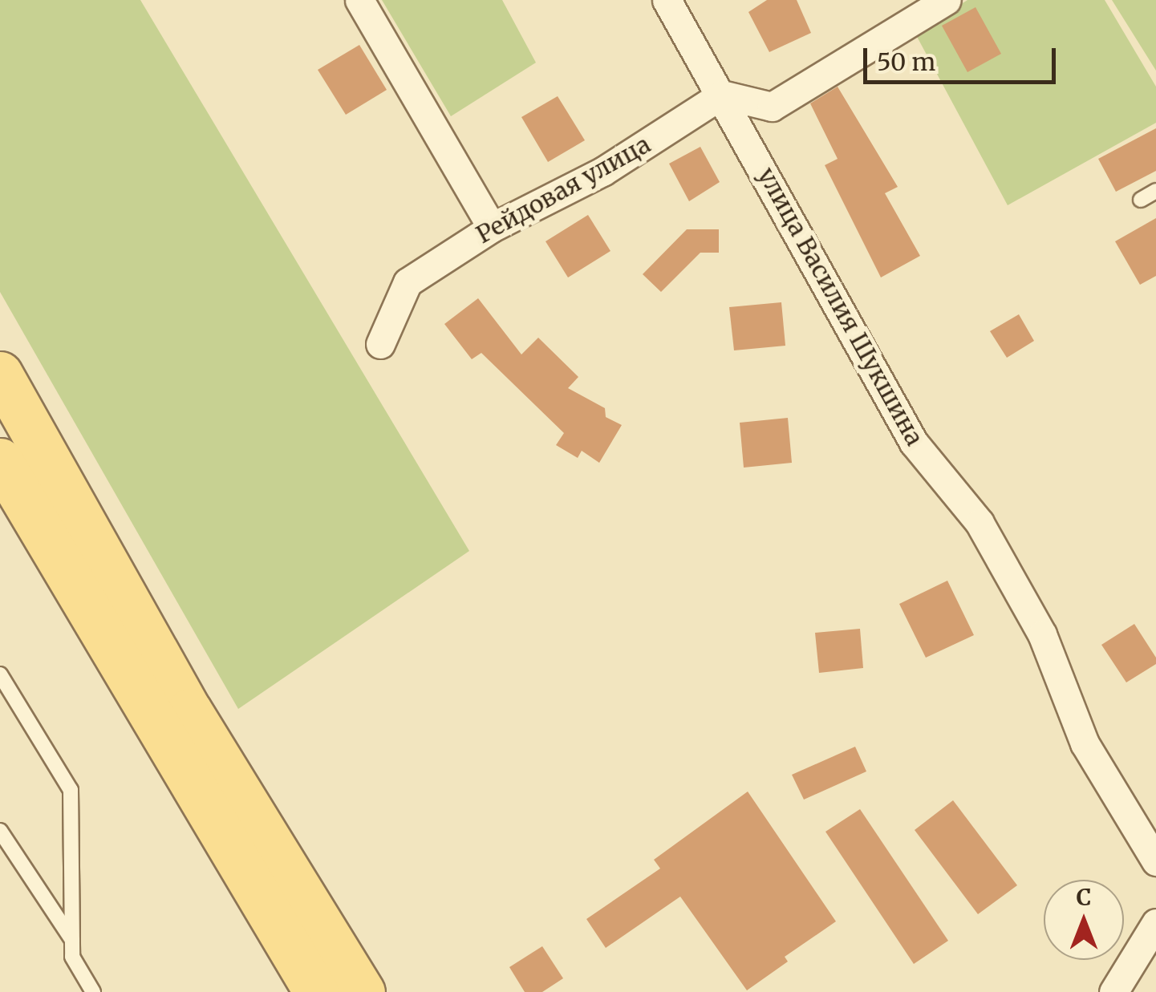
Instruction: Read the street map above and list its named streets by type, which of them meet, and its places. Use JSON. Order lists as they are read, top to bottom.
{
  "streets": {
    "street": ["Рейдовая улица", "улица Василия Шукшина"]
  },
  "crossings": [
    ["Рейдовая улица", "улица Василия Шукшина"]
  ],
  "scale_bar": "50 m",
  "north": "top"
}
